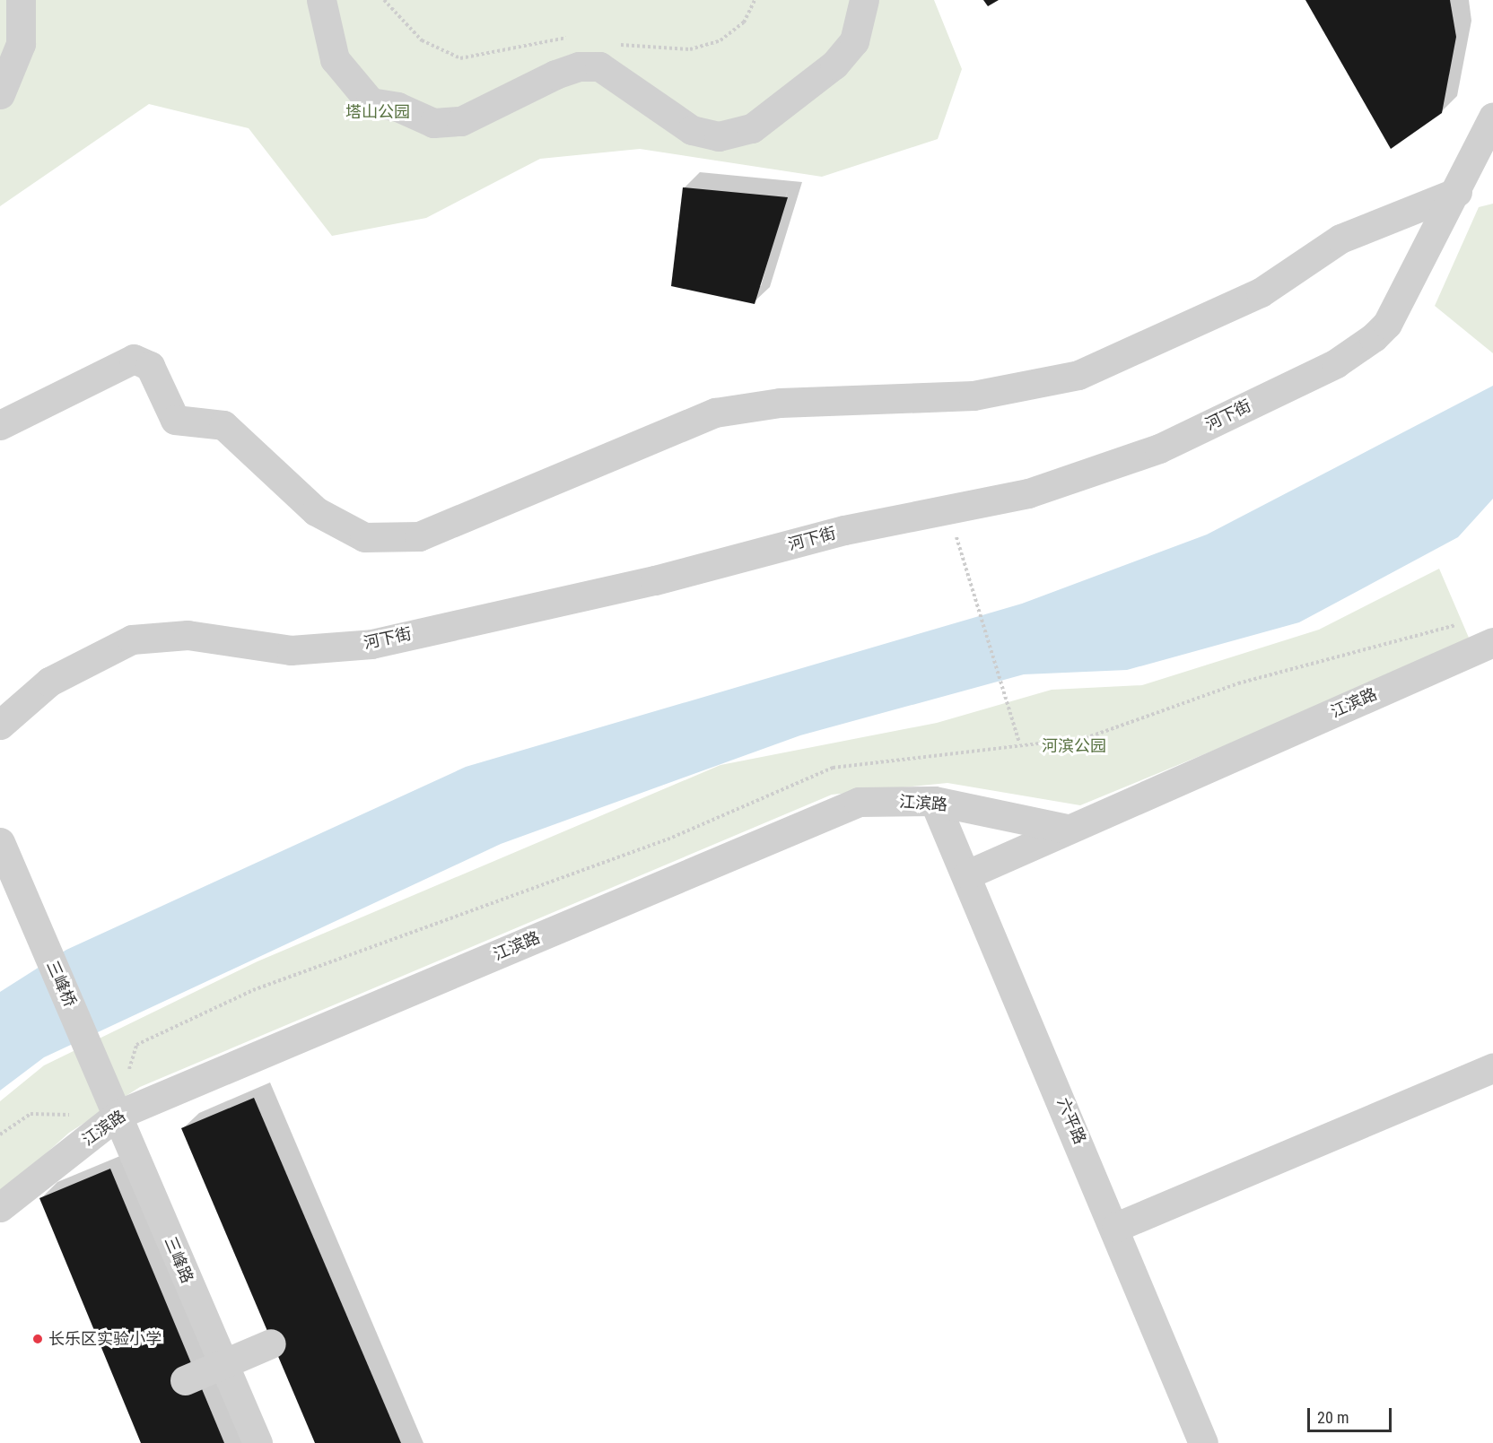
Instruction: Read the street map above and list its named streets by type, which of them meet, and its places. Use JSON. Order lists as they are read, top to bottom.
{
  "streets": {
    "street": [
      "河下街",
      "江滨路",
      "三峰桥",
      "六平路",
      "三峰路"
    ]
  },
  "crossings": [
    ["江滨路", "六平路"],
    ["江滨路", "三峰路"],
    ["三峰桥", "三峰路"]
  ],
  "parks": ["塔山公园", "河滨公园"],
  "places": ["长乐区实验小学"],
  "scale_bar": "20 m"
}
